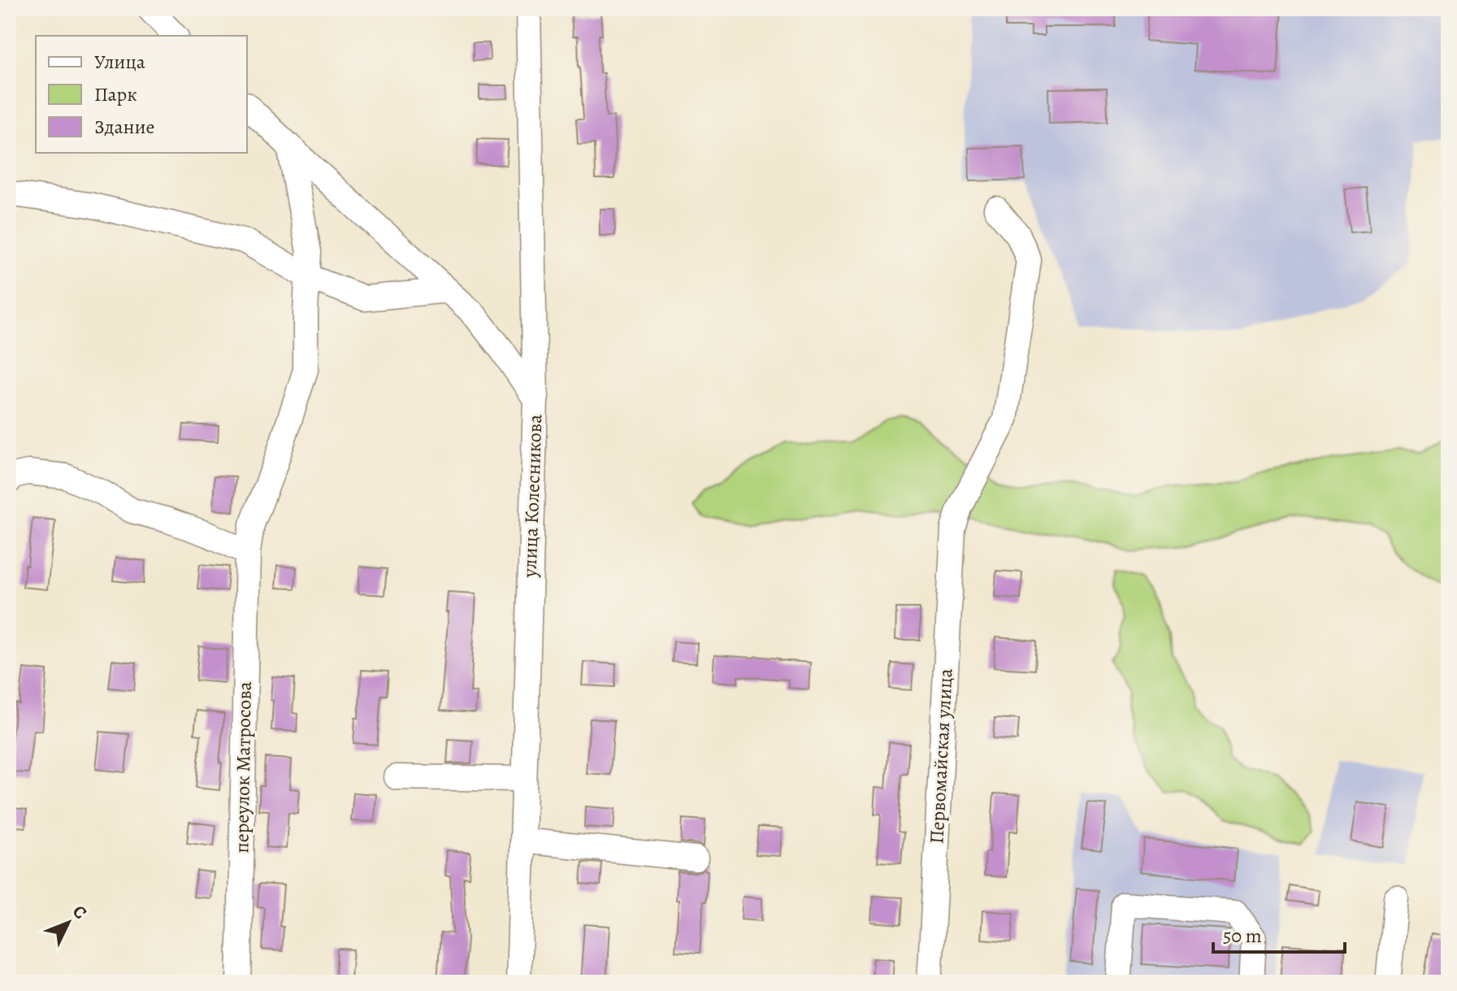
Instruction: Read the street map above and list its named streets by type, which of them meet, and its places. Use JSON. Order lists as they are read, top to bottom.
{
  "streets": {
    "street": ["улица Колесникова", "Первомайская улица", "переулок Матросова"]
  },
  "legend": ["Улица", "Парк", "Здание"],
  "scale_bar": "50 m",
  "north": "top right"
}
